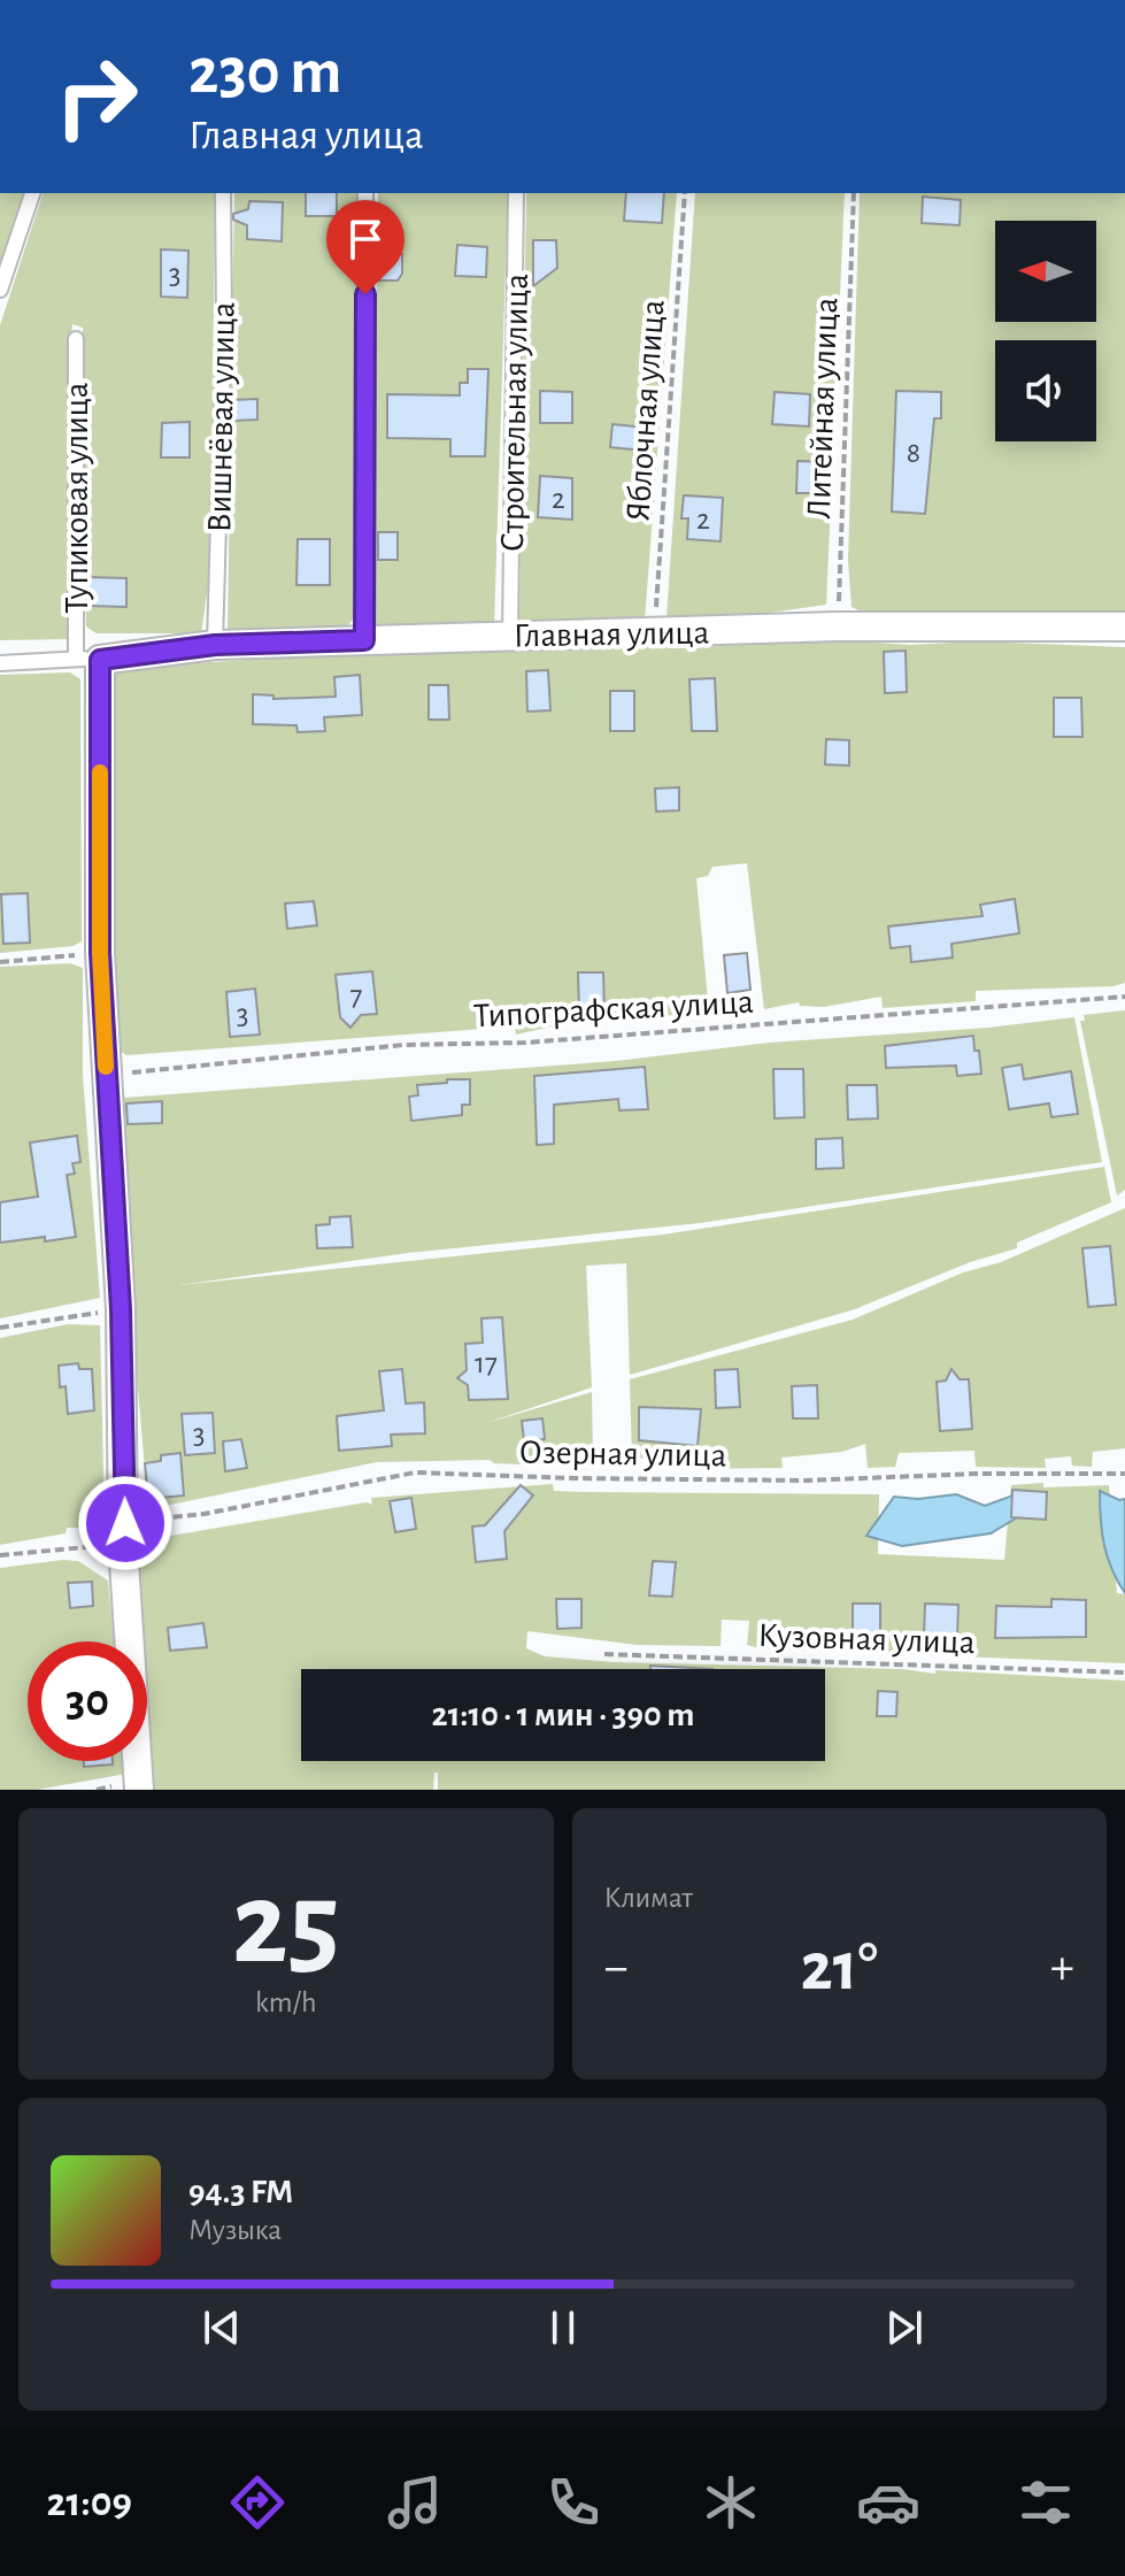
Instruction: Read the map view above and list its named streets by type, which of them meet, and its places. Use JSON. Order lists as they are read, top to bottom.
{
  "streets": {
    "street": ["Главная улица"],
    "lane": ["Строительная улица", "Вишнёвая улица", "Тупиковая улица"],
    "path": [
      "Литейная улица",
      "Яблочная улица",
      "Типографская улица",
      "Озерная улица",
      "Кузовная улица"
    ]
  },
  "crossings": [
    ["Литейная улица", "Главная улица"],
    ["Яблочная улица", "Главная улица"],
    ["Строительная улица", "Главная улица"],
    ["Вишнёвая улица", "Главная улица"],
    ["Тупиковая улица", "Главная улица"]
  ],
  "house_numbers": [
    "3",
    "8",
    "2",
    "2",
    "7",
    "3",
    "17",
    "3"
  ],
  "north": "left",
  "page": {
    "turn": ["230 m", "Главная улица"],
    "limit": "30",
    "trip": "21:10 · 1 мин · 390 m",
    "tile": [
      ["25", "km/h"],
      "Климат"
    ],
    "heat": ["−", "21°", "+"],
    "song": ["94.3 FM", "Музыка"],
    "tabs": "21:09"
  }
}
